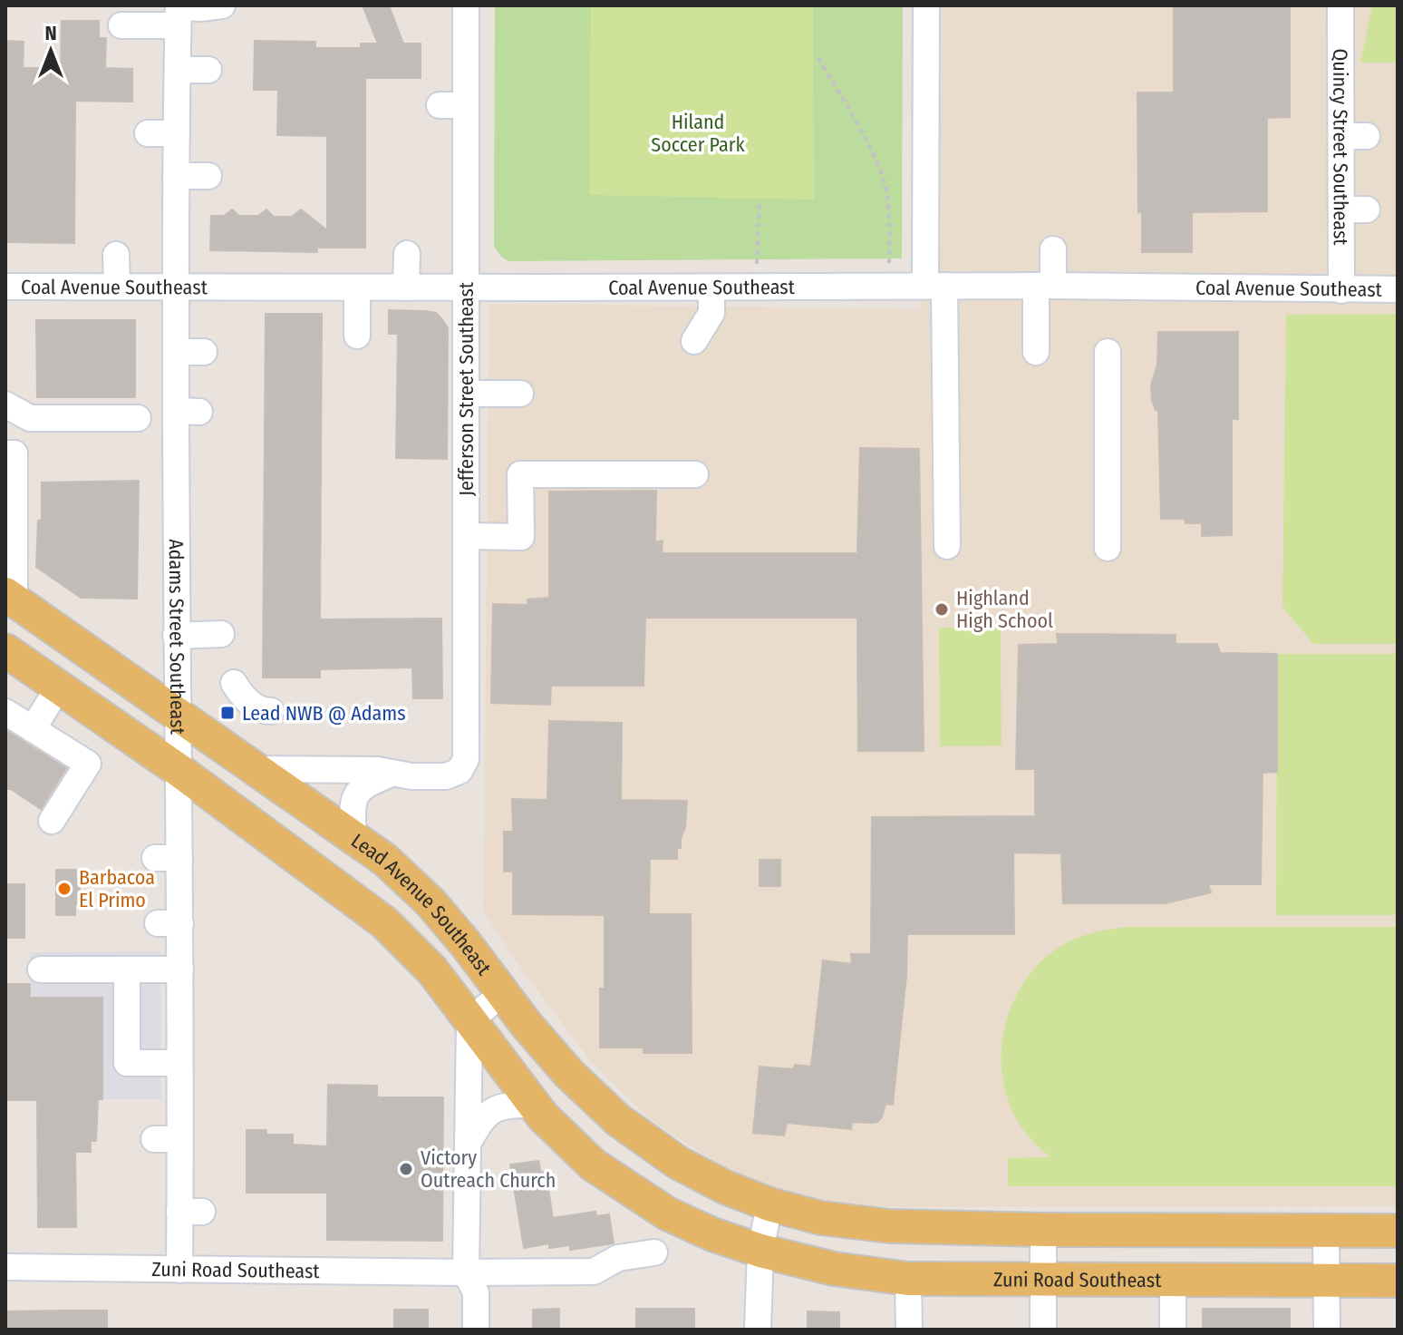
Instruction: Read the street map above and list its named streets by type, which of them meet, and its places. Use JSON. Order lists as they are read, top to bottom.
{
  "streets": {
    "main road": ["Lead Avenue Southeast", "Zuni Road Southeast"],
    "street": [
      "Quincy Street Southeast",
      "Coal Avenue Southeast",
      "Jefferson Street Southeast",
      "Adams Street Southeast"
    ]
  },
  "crossings": [
    ["Quincy Street Southeast", "Coal Avenue Southeast"],
    ["Coal Avenue Southeast", "Jefferson Street Southeast"],
    ["Coal Avenue Southeast", "Adams Street Southeast"],
    ["Adams Street Southeast", "Lead Avenue Southeast"],
    ["Adams Street Southeast", "Zuni Road Southeast"],
    ["Lead Avenue Southeast", "Zuni Road Southeast"]
  ],
  "parks": ["Hiland Soccer Park"],
  "places": {
    "other": ["Highland High School", "Barbacoa El Primo", "Victory Outreach Church"],
    "transit": ["Lead NWB @ Adams"]
  },
  "north": "top"
}
